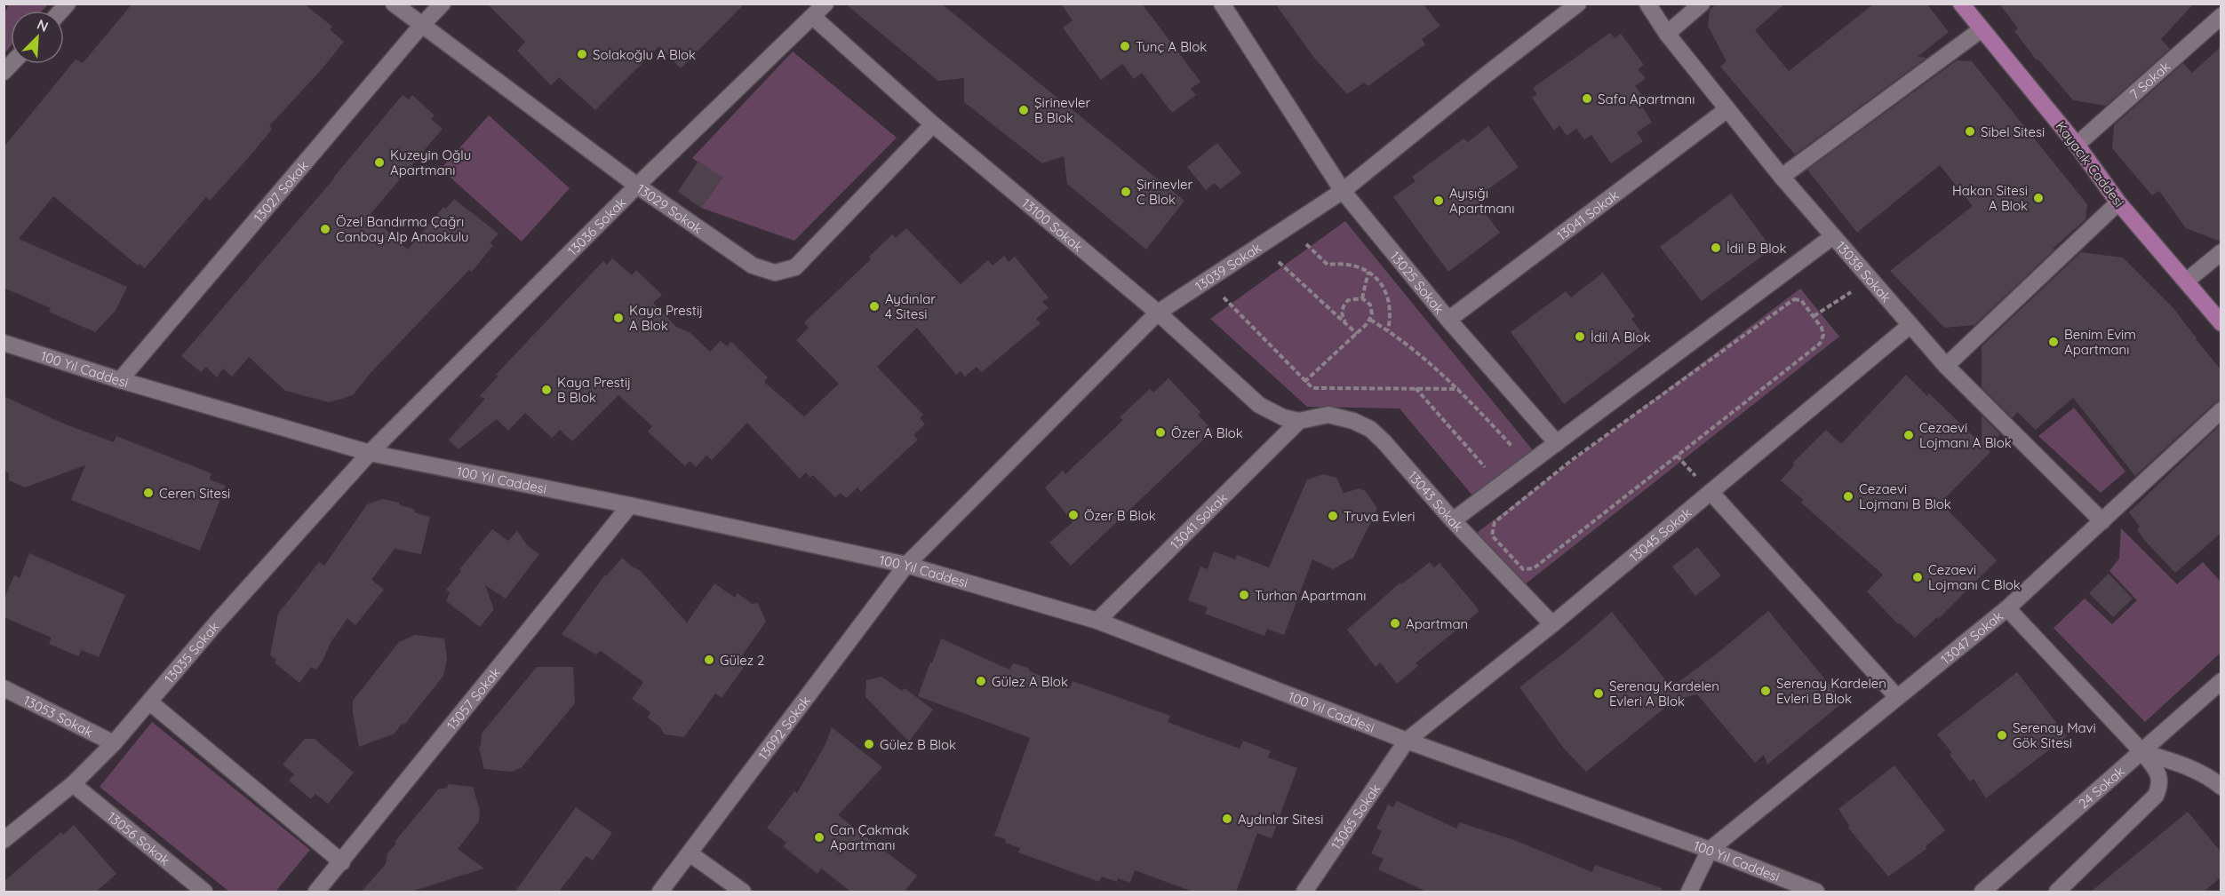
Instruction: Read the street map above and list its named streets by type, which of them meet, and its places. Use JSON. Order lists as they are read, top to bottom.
{
  "streets": {
    "main road": ["Kayacık Caddesi"],
    "street": [
      "7 Sokak",
      "13027 Sokak",
      "13029 Sokak",
      "13041 Sokak",
      "13100 Sokak",
      "13036 Sokak",
      "13039 Sokak",
      "13038 Sokak",
      "13025 Sokak",
      "100 Yıl Caddesi",
      "13043 Sokak",
      "13045 Sokak",
      "13047 Sokak",
      "13035 Sokak",
      "13057 Sokak",
      "13053 Sokak",
      "13092 Sokak",
      "24 Sokak",
      "13065 Sokak",
      "13056 Sokak"
    ]
  },
  "crossings": [
    ["7 Sokak", "Kayacık Caddesi"],
    ["13027 Sokak", "13029 Sokak"],
    ["13027 Sokak", "100 Yıl Caddesi"],
    ["13029 Sokak", "13100 Sokak"],
    ["13029 Sokak", "13036 Sokak"],
    ["13041 Sokak", "13100 Sokak"],
    ["13041 Sokak", "13038 Sokak"],
    ["13041 Sokak", "13025 Sokak"],
    ["13041 Sokak", "100 Yıl Caddesi"],
    ["13041 Sokak", "13043 Sokak"],
    ["13100 Sokak", "13036 Sokak"],
    ["13100 Sokak", "13039 Sokak"],
    ["13100 Sokak", "13043 Sokak"],
    ["13036 Sokak", "100 Yıl Caddesi"],
    ["13036 Sokak", "13035 Sokak"],
    ["13039 Sokak", "13025 Sokak"],
    ["13039 Sokak", "100 Yıl Caddesi"],
    ["13039 Sokak", "13092 Sokak"],
    ["13038 Sokak", "13045 Sokak"],
    ["13038 Sokak", "13047 Sokak"],
    ["100 Yıl Caddesi", "13045 Sokak"],
    ["100 Yıl Caddesi", "13047 Sokak"],
    ["100 Yıl Caddesi", "13035 Sokak"],
    ["100 Yıl Caddesi", "13057 Sokak"],
    ["100 Yıl Caddesi", "13092 Sokak"],
    ["100 Yıl Caddesi", "13065 Sokak"],
    ["13043 Sokak", "13045 Sokak"],
    ["13045 Sokak", "13065 Sokak"],
    ["13035 Sokak", "13053 Sokak"],
    ["13035 Sokak", "13056 Sokak"]
  ],
  "places": [
    "Tunç A Blok",
    "Solakoğlu A Blok",
    "Safa Apartmanı",
    "Şirinevler B Blok",
    "Sibel Sitesi",
    "Kuzeyin Oğlu Apartmanı",
    "Şirinevler C Blok",
    "Hakan Sitesi A Blok",
    "Ayışığı Apartmanı",
    "Özel Bandırma Çağrı Canbay Alp Anaokulu",
    "İdil B Blok",
    "Aydınlar 4 Sitesi",
    "Kaya Prestij A Blok",
    "İdil A Blok",
    "Benim Evim Apartmanı",
    "Kaya Prestij B Blok",
    "Özer A Blok",
    "Cezaevi Lojmanı A Blok",
    "Ceren Sitesi",
    "Cezaevi Lojmanı B Blok",
    "Özer B Blok",
    "Truva Evleri",
    "Cezaevi Lojmanı C Blok",
    "Turhan Apartmanı",
    "Apartman",
    "Gülez 2",
    "Gülez A Blok",
    "Serenay Kardelen Evleri B Blok",
    "Serenay Kardelen Evleri A Blok",
    "Serenay Mavi Gök Sitesi",
    "Gülez B Blok",
    "Aydınlar Sitesi",
    "Can Çakmak Apartmanı"
  ],
  "north": "top right"
}
